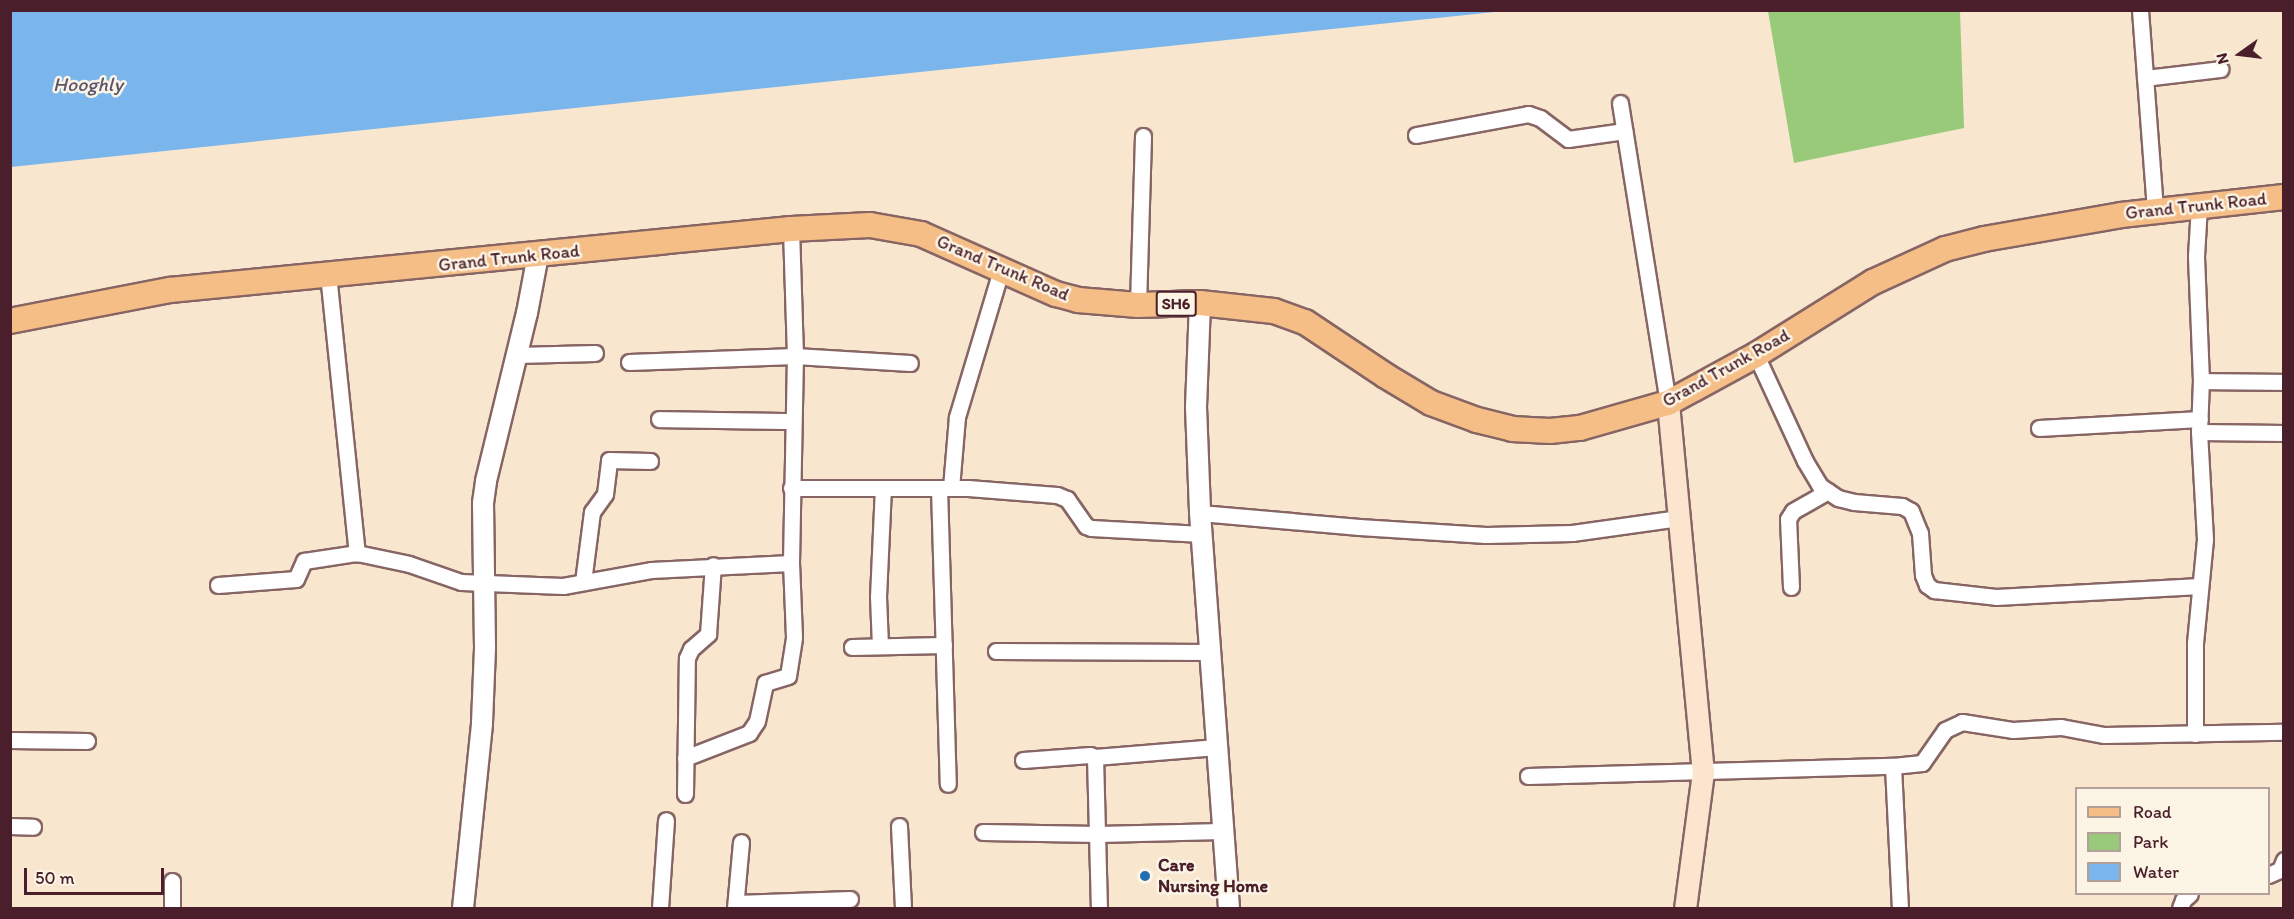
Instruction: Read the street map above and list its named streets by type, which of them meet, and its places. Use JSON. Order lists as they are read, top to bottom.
{
  "streets": {
    "main road": ["Grand Trunk Road", "SH6"]
  },
  "water": ["Hooghly"],
  "places": ["Care Nursing Home"],
  "legend": ["Road", "Park", "Water"],
  "scale_bar": "50 m",
  "north": "left"
}
